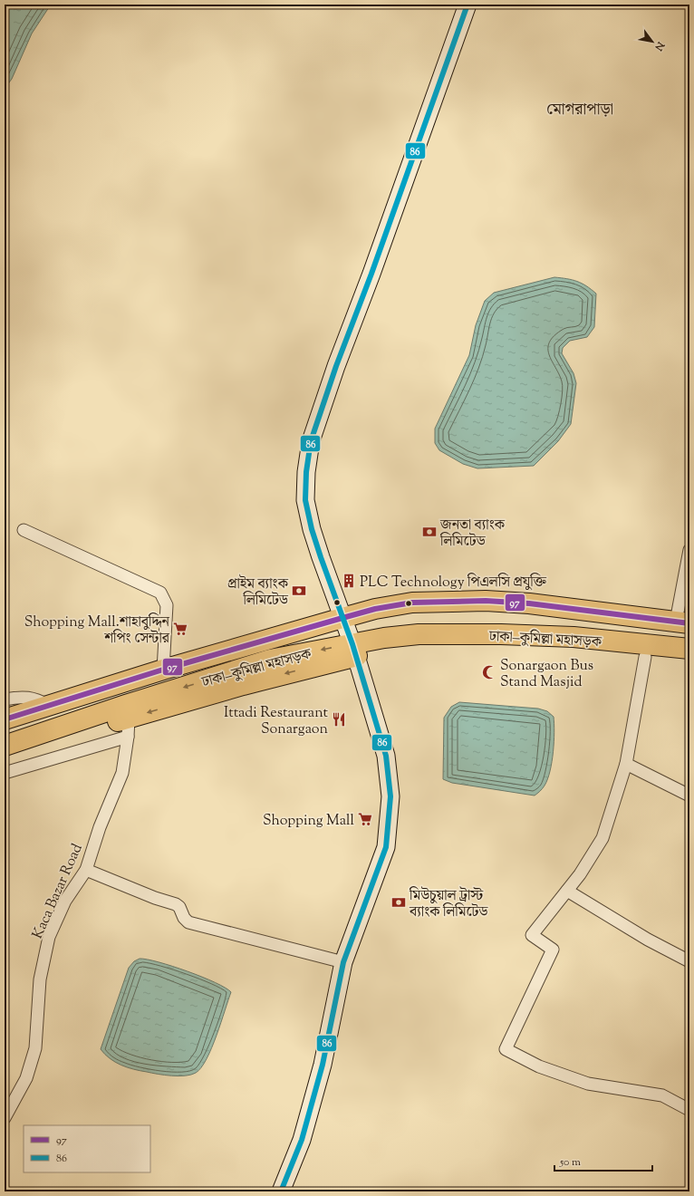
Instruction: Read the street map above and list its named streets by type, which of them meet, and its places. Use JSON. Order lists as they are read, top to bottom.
{
  "streets": {
    "highway": ["ঢাকা–কুমিল্লা মহাসড়ক"],
    "street": ["Kaca Bazar Road"]
  },
  "districts": ["মোগরাপাড়া"],
  "places": {
    "bank": ["জনতা ব্যাংক লিমিটেড", "প্রাইম ব্যাংক লিমিটেড", "মিউচুয়াল ট্রাস্ট ব্যাংক লিমিটেড"],
    "building": ["PLC Technology পিএলসি প্রযুক্তি"],
    "supermarket": ["Shopping Mall.শাহাবুদ্দিন শপিং সেন্টার", "Shopping Mall"],
    "mosque": ["Sonargaon Bus Stand Masjid"],
    "restaurant": ["Ittadi Restaurant Sonargaon"]
  },
  "lines": ["transit line 86", "transit line 97"],
  "legend": ["97", "86"],
  "scale_bar": "50 m",
  "north": "bottom right"
}
